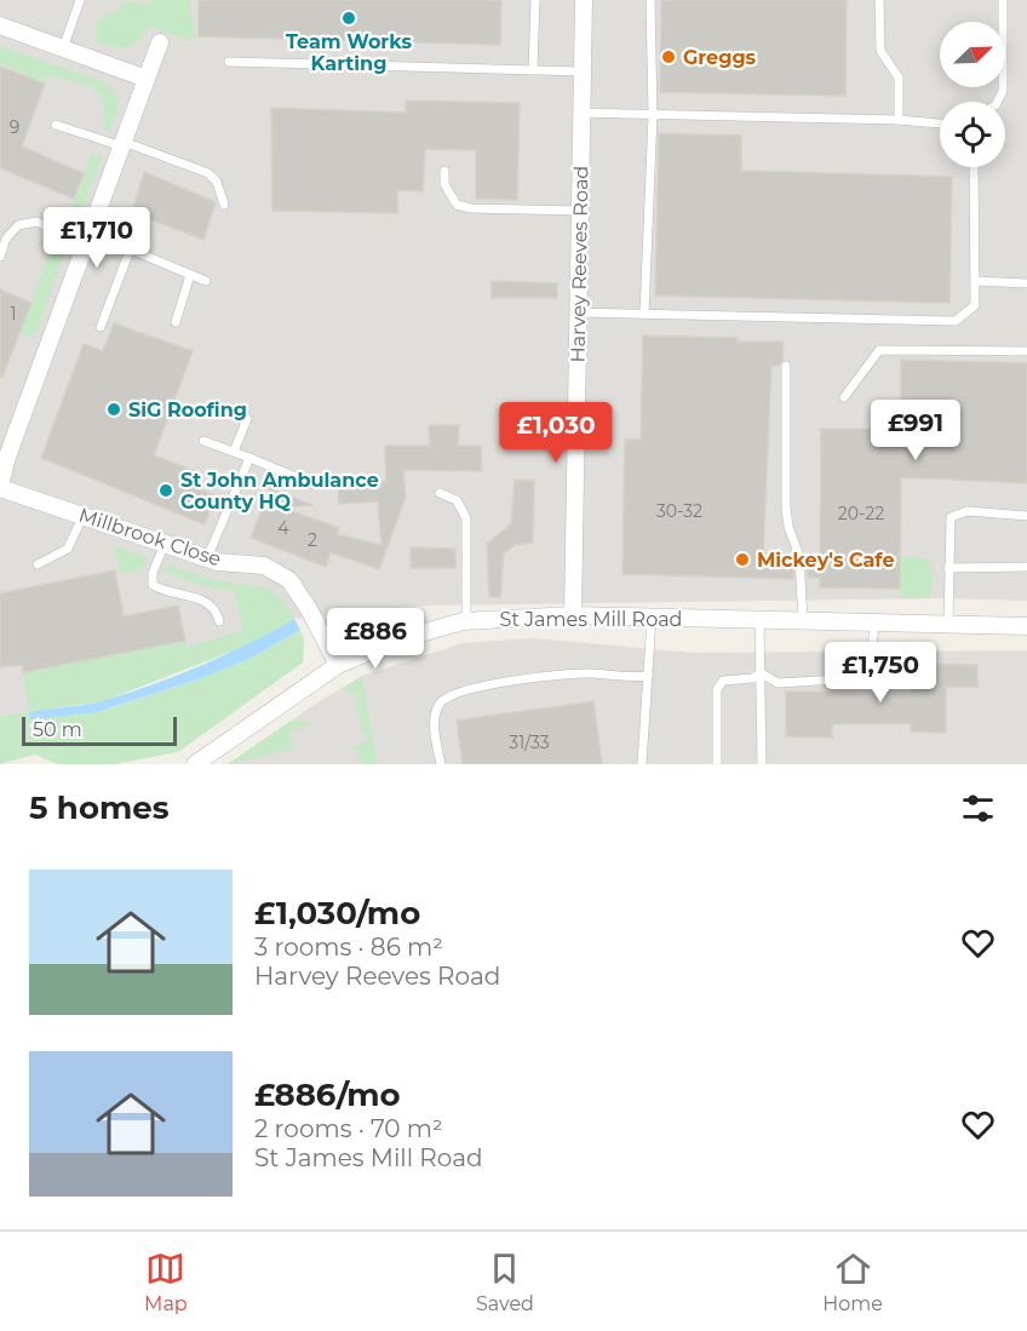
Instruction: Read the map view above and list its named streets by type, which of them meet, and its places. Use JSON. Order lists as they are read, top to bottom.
{
  "streets": {
    "street": ["Harvey Reeves Road", "Millbrook Close", "St James Mill Road"]
  },
  "crossings": [
    ["Harvey Reeves Road", "St James Mill Road"],
    ["Millbrook Close", "St James Mill Road"]
  ],
  "places": [
    "Team Works Karting",
    "Greggs",
    "SiG Roofing",
    "St John Ambulance County HQ",
    "Mickey's Cafe"
  ],
  "house_numbers": [
    "9",
    "1",
    "30-32",
    "20-22",
    "4",
    "2",
    "31/33"
  ],
  "scale_bar": "50 m",
  "north": "top right",
  "page": {
    "price": [
      "£1,710",
      "£991",
      "£1,030",
      "£886",
      "£1,750"
    ],
    "scale": "50 m",
    "heading": "5 homes",
    "list": [
      {
        "name": "£1,030/mo",
        "note": "3 rooms · 86 m² · Harvey Reeves Road"
      },
      {
        "name": "£886/mo",
        "note": "2 rooms · 70 m² · St James Mill Road"
      }
    ],
    "tabs": ["Map", "Saved", "Home"]
  }
}
